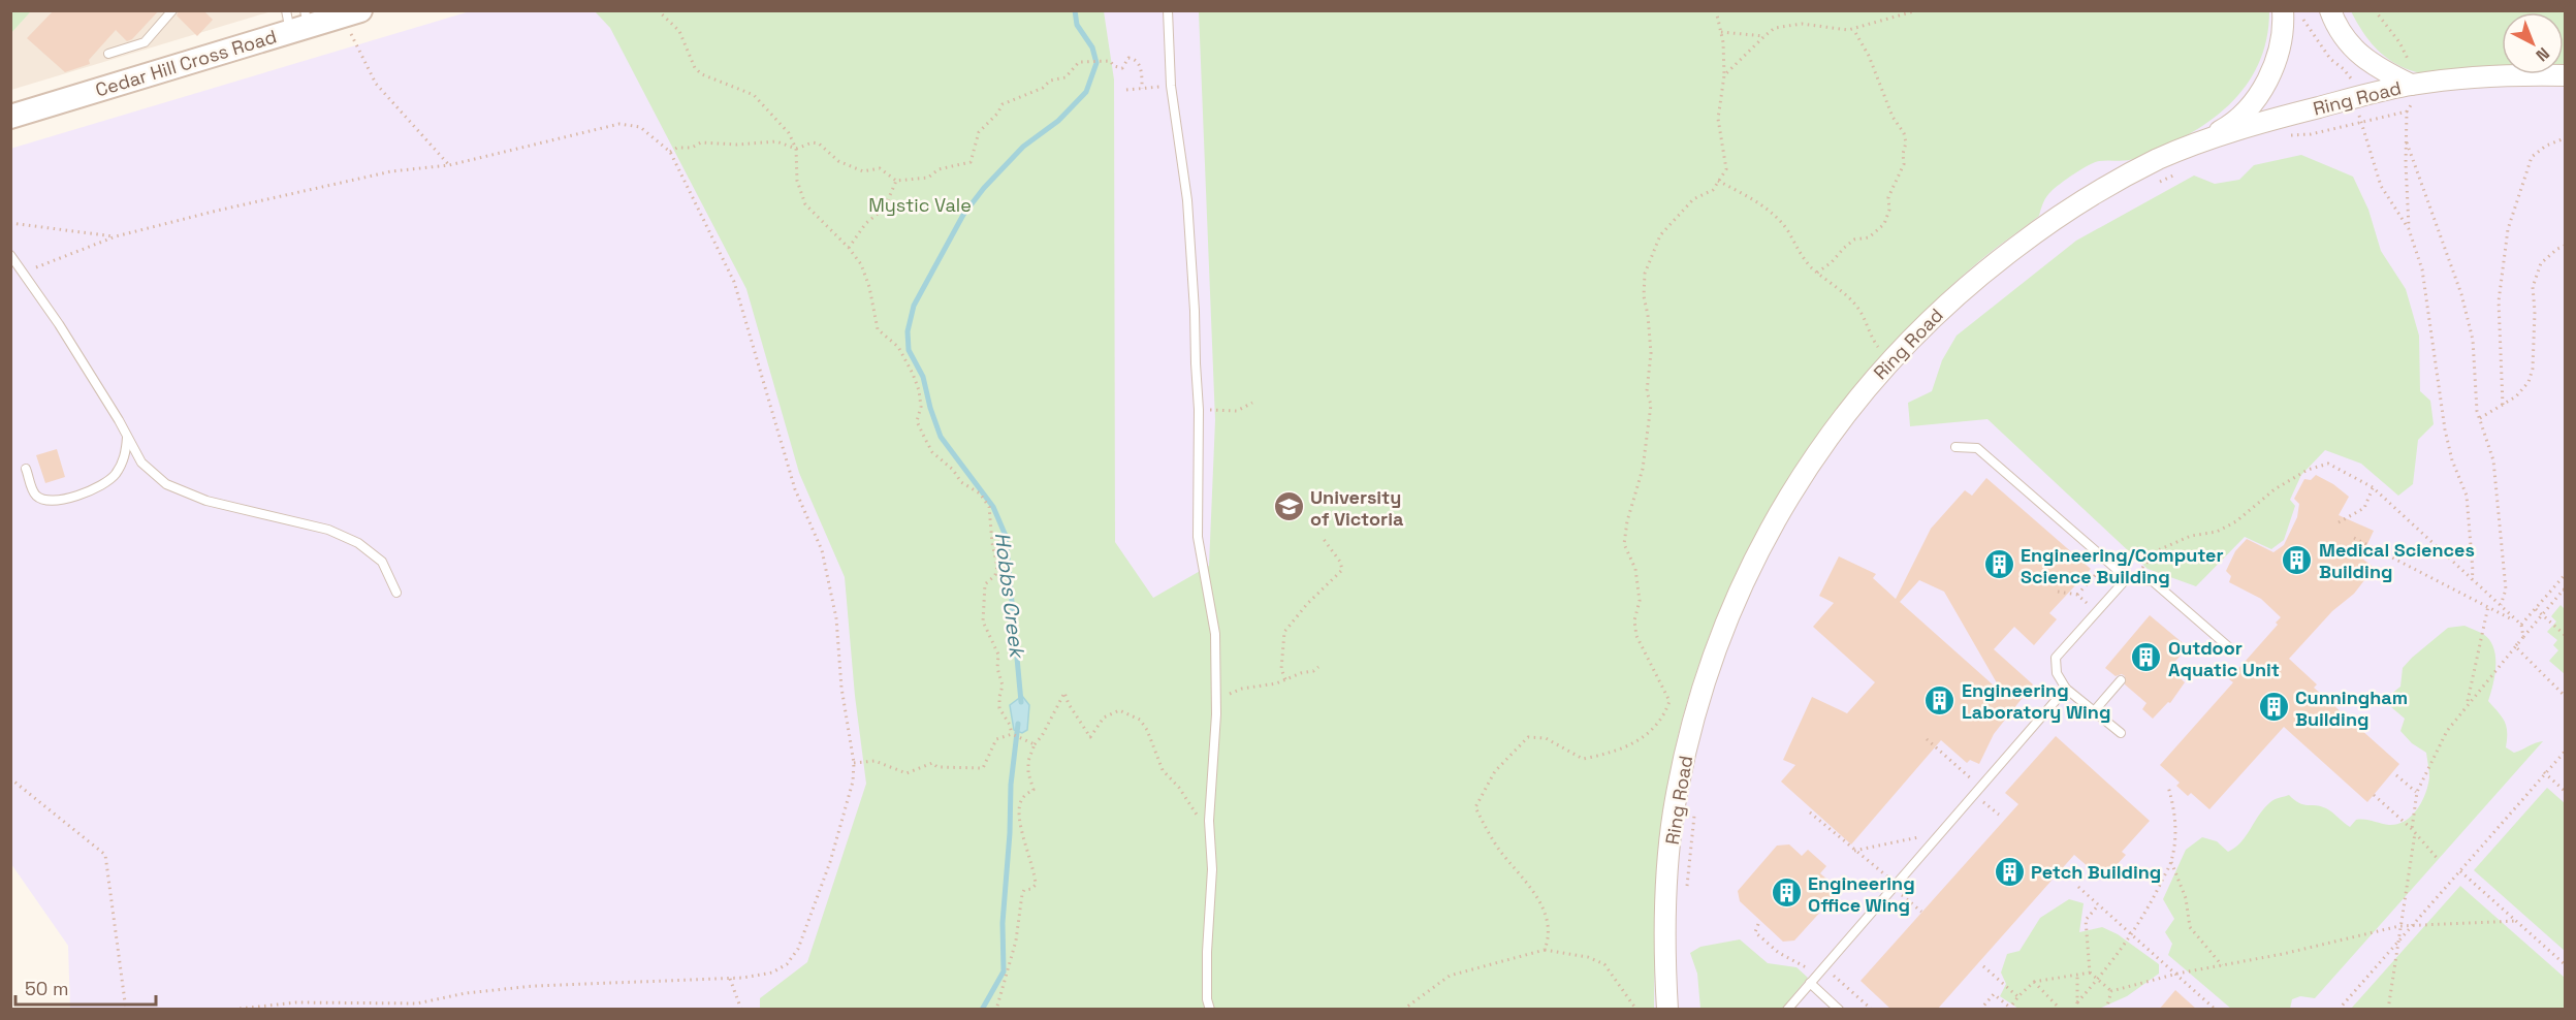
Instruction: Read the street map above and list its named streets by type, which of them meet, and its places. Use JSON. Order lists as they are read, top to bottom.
{
  "streets": {
    "main road": ["Cedar Hill Cross Road"],
    "street": ["Ring Road"]
  },
  "water": ["Hobbs Creek"],
  "parks": ["Mystic Vale"],
  "places": {
    "school or university": ["University of Victoria"],
    "building": [
      "Medical Sciences Building",
      "Engineering/Computer Science Building",
      "Outdoor Aquatic Unit",
      "Engineering Laboratory Wing",
      "Cunningham Building",
      "Petch Building",
      "Engineering Office Wing"
    ]
  },
  "scale_bar": "50 m",
  "north": "bottom right"
}
